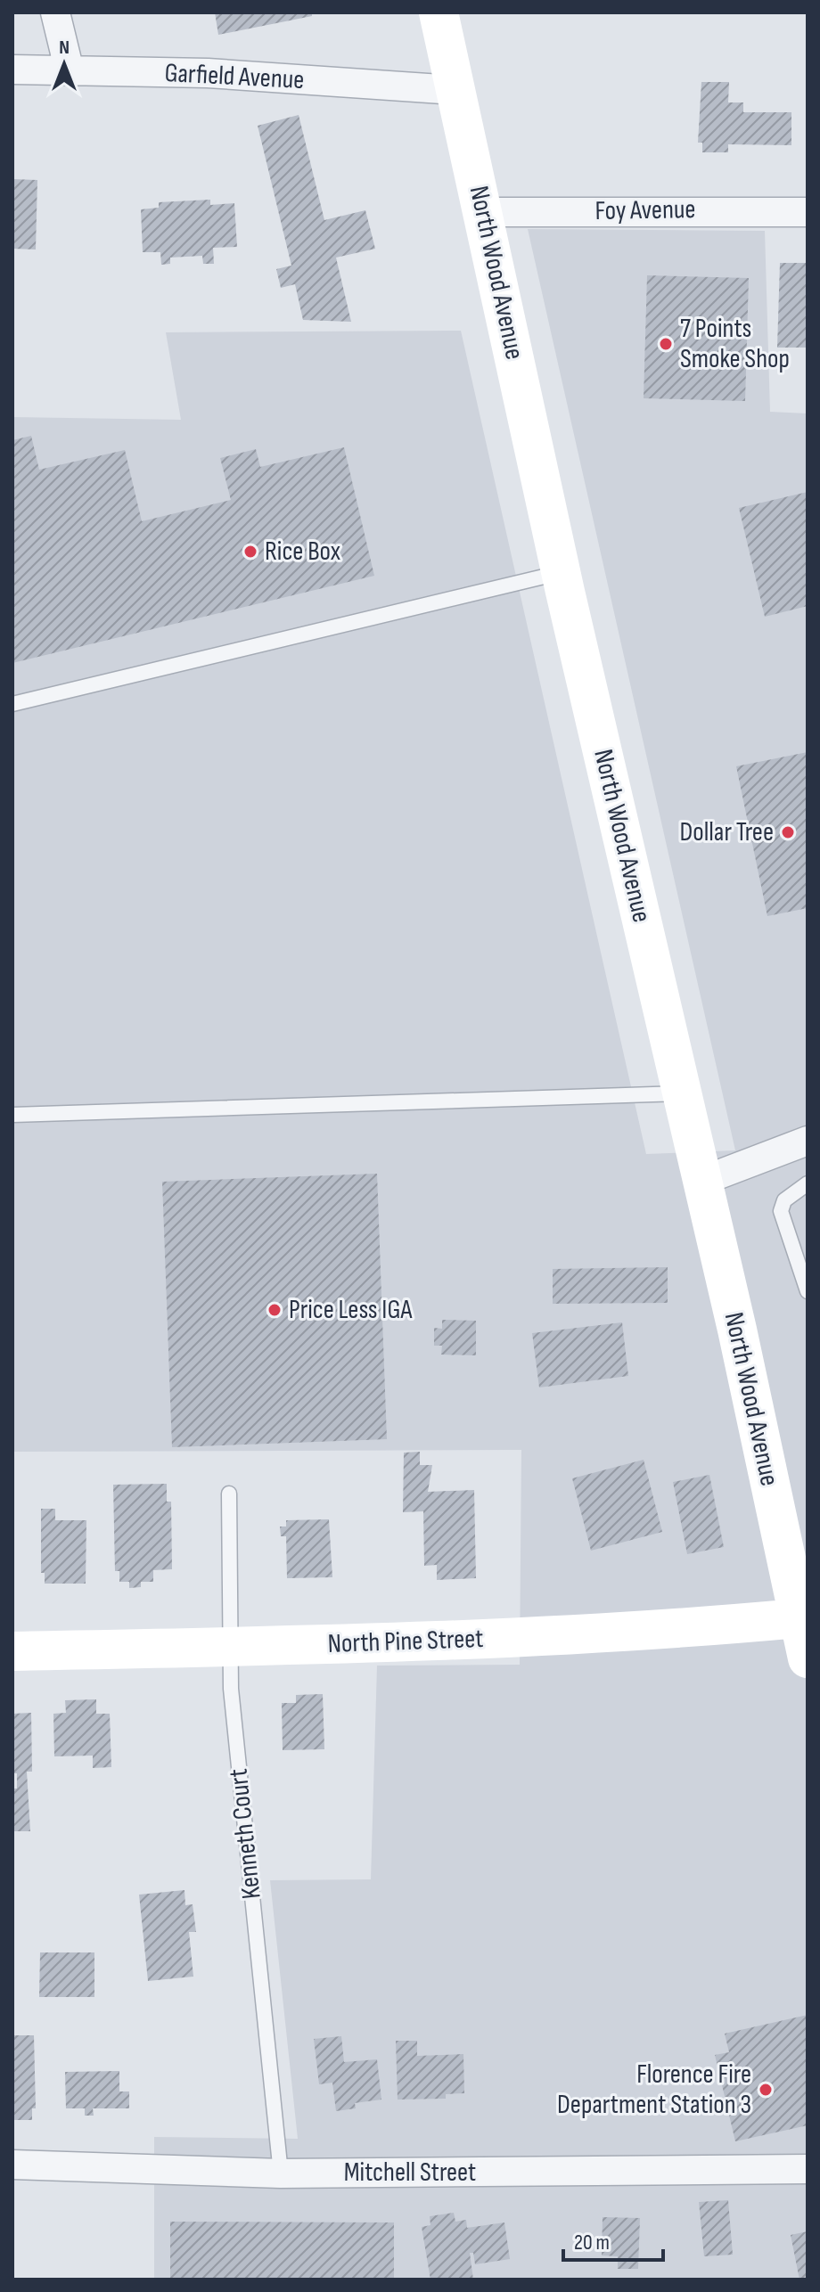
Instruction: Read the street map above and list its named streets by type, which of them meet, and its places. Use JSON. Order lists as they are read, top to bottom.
{
  "streets": {
    "main road": ["North Wood Avenue", "North Pine Street"],
    "street": ["Garfield Avenue", "Foy Avenue", "Mitchell Street"],
    "lane": ["Kenneth Court"]
  },
  "crossings": [
    ["Garfield Avenue", "North Wood Avenue"],
    ["Foy Avenue", "North Wood Avenue"],
    ["North Wood Avenue", "North Pine Street"],
    ["North Pine Street", "Kenneth Court"],
    ["Kenneth Court", "Mitchell Street"]
  ],
  "places": [
    "7 Points Smoke Shop",
    "Rice Box",
    "Dollar Tree",
    "Price Less IGA",
    "Florence Fire Department Station 3"
  ],
  "scale_bar": "20 m",
  "north": "top"
}
